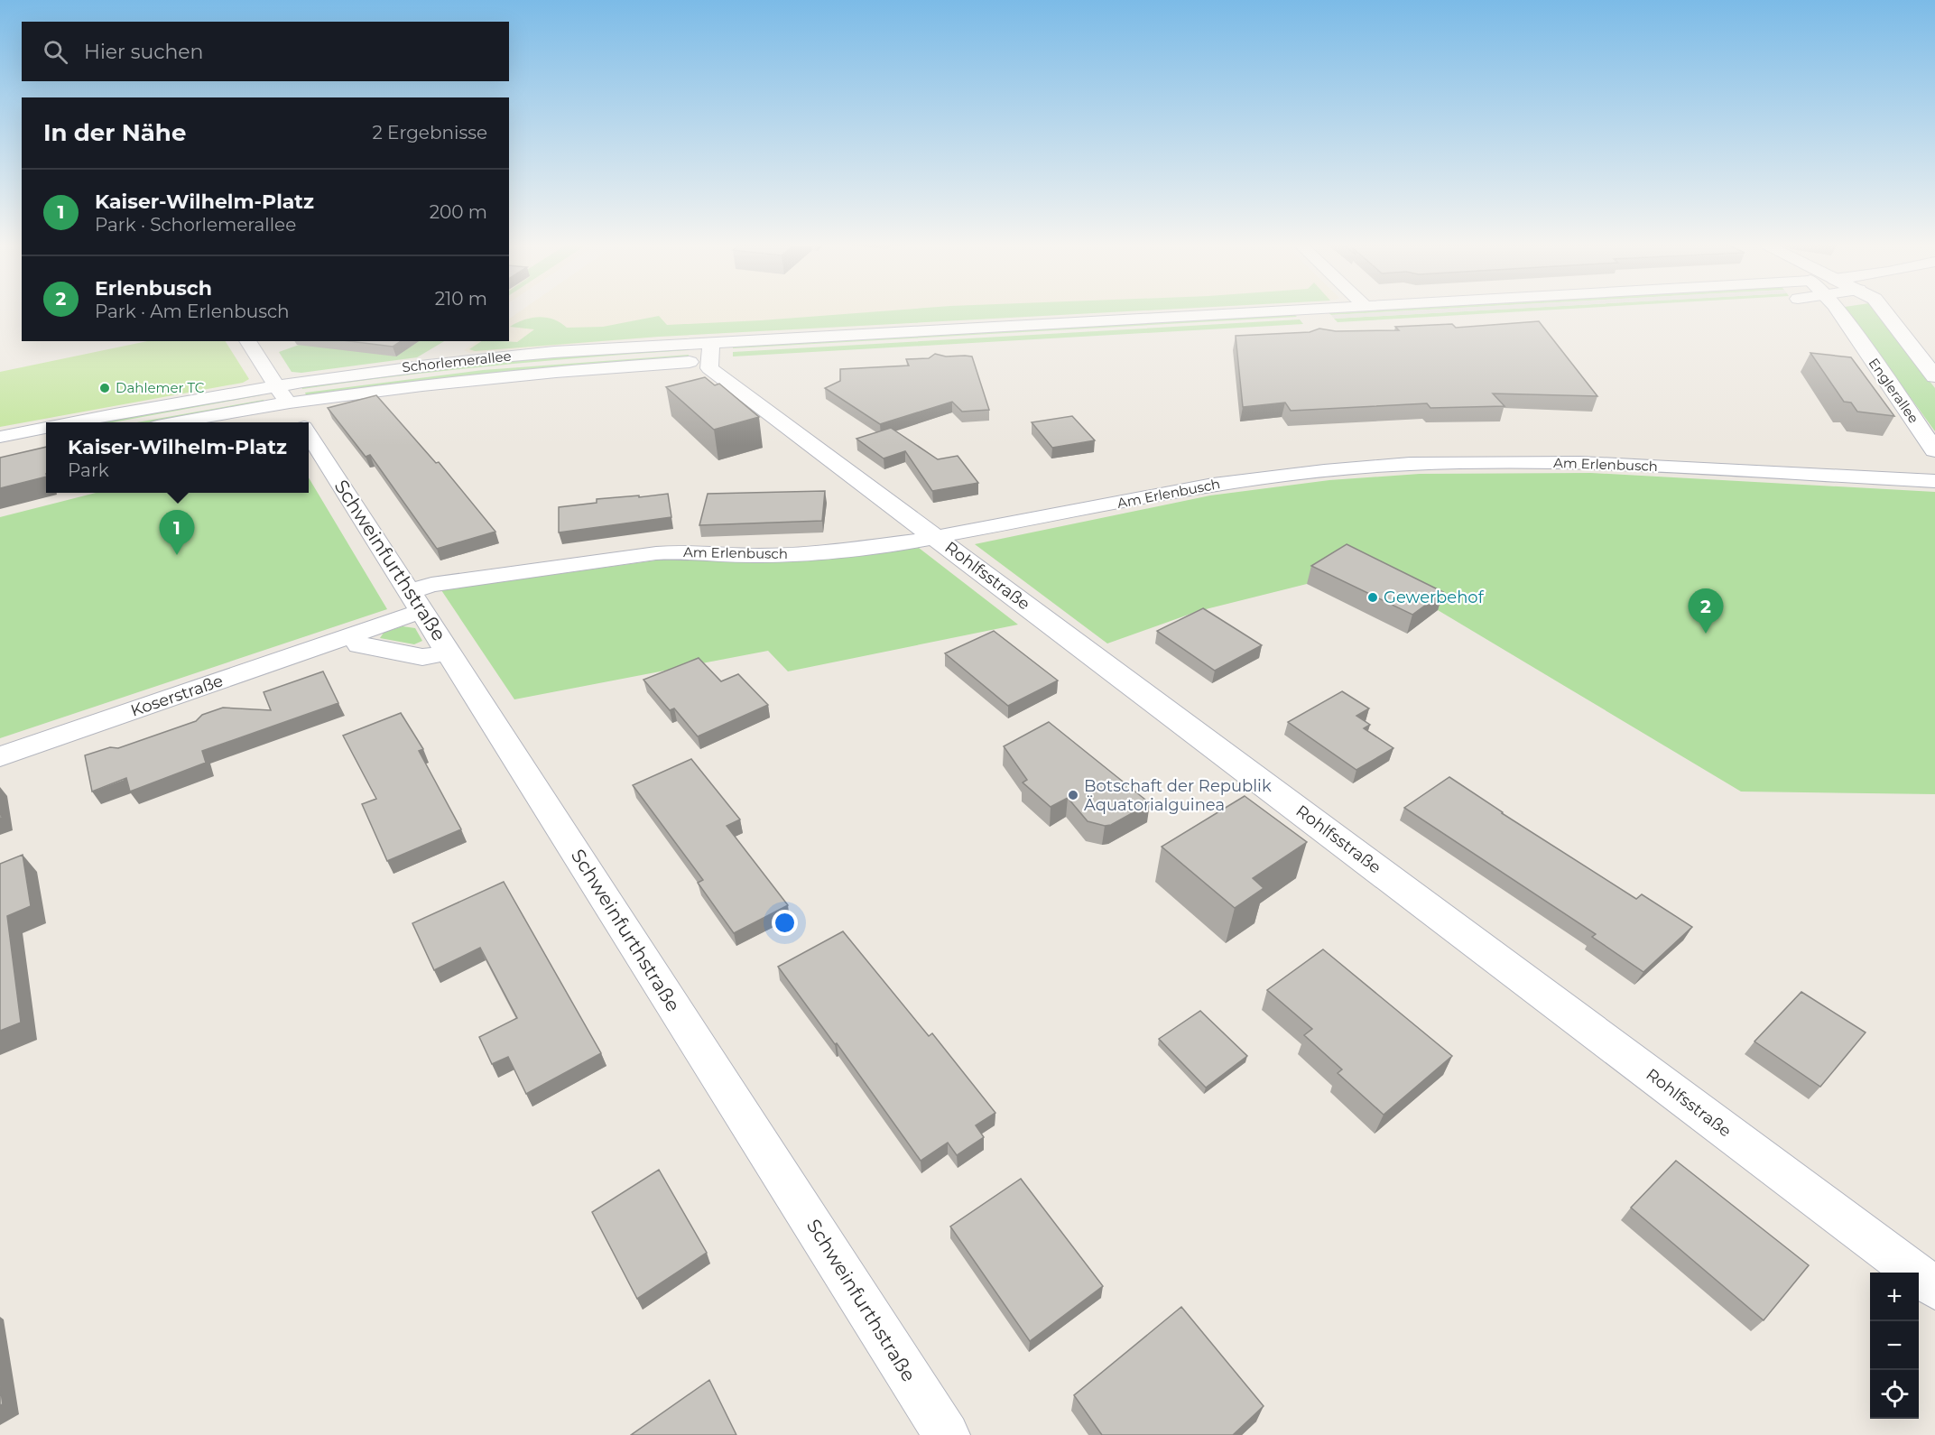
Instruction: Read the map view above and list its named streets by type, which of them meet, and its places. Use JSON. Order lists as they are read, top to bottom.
{
  "streets": {
    "main road": ["Englerallee"],
    "street": [
      "Schorlemerallee",
      "Am Erlenbusch",
      "Schweinfurthstraße",
      "Rohlfsstraße",
      "Koserstraße"
    ]
  },
  "crossings": [
    ["Schorlemerallee", "Schweinfurthstraße"],
    ["Schorlemerallee", "Rohlfsstraße"],
    ["Am Erlenbusch", "Schweinfurthstraße"],
    ["Am Erlenbusch", "Rohlfsstraße"],
    ["Am Erlenbusch", "Koserstraße"],
    ["Schweinfurthstraße", "Koserstraße"]
  ],
  "places": ["Dahlemer TC", "Gewerbehof", "Botschaft der Republik Äquatorialguinea"],
  "page": {
    "search": "Hier suchen",
    "heading": ["In der Nähe", "2 Ergebnisse"],
    "list": [
      {
        "mark": "1",
        "name": "Kaiser-Wilhelm-Platz",
        "note": "Park · Schorlemerallee",
        "value": "200 m"
      },
      {
        "mark": "2",
        "name": "Erlenbusch",
        "note": "Park · Am Erlenbusch",
        "value": "210 m"
      }
    ],
    "popup": ["Kaiser-Wilhelm-Platz", "Park"],
    "pins": ["1", "2"],
    "map_buttons": ["+", "−"]
  }
}
